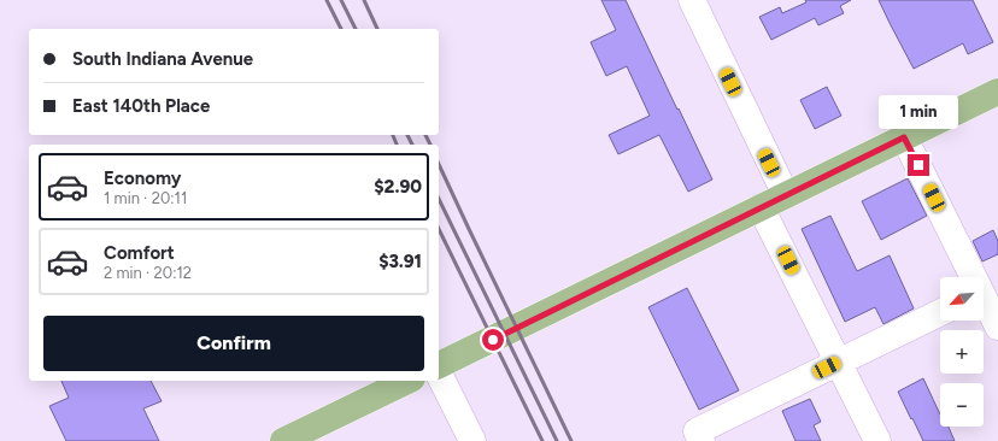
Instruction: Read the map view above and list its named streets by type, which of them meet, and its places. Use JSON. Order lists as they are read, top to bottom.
{
  "north": "bottom left",
  "page": {
    "banner": ["South Indiana Avenue", "East 140th Place"],
    "bubble": "1 min",
    "list": [
      {
        "name": "Economy",
        "note": "1 min · 20:11",
        "value": "$2.90"
      },
      {
        "name": "Comfort",
        "note": "2 min · 20:12",
        "value": "$3.91"
      }
    ],
    "map_buttons": ["+", "−"],
    "buttons": "Confirm"
  }
}
